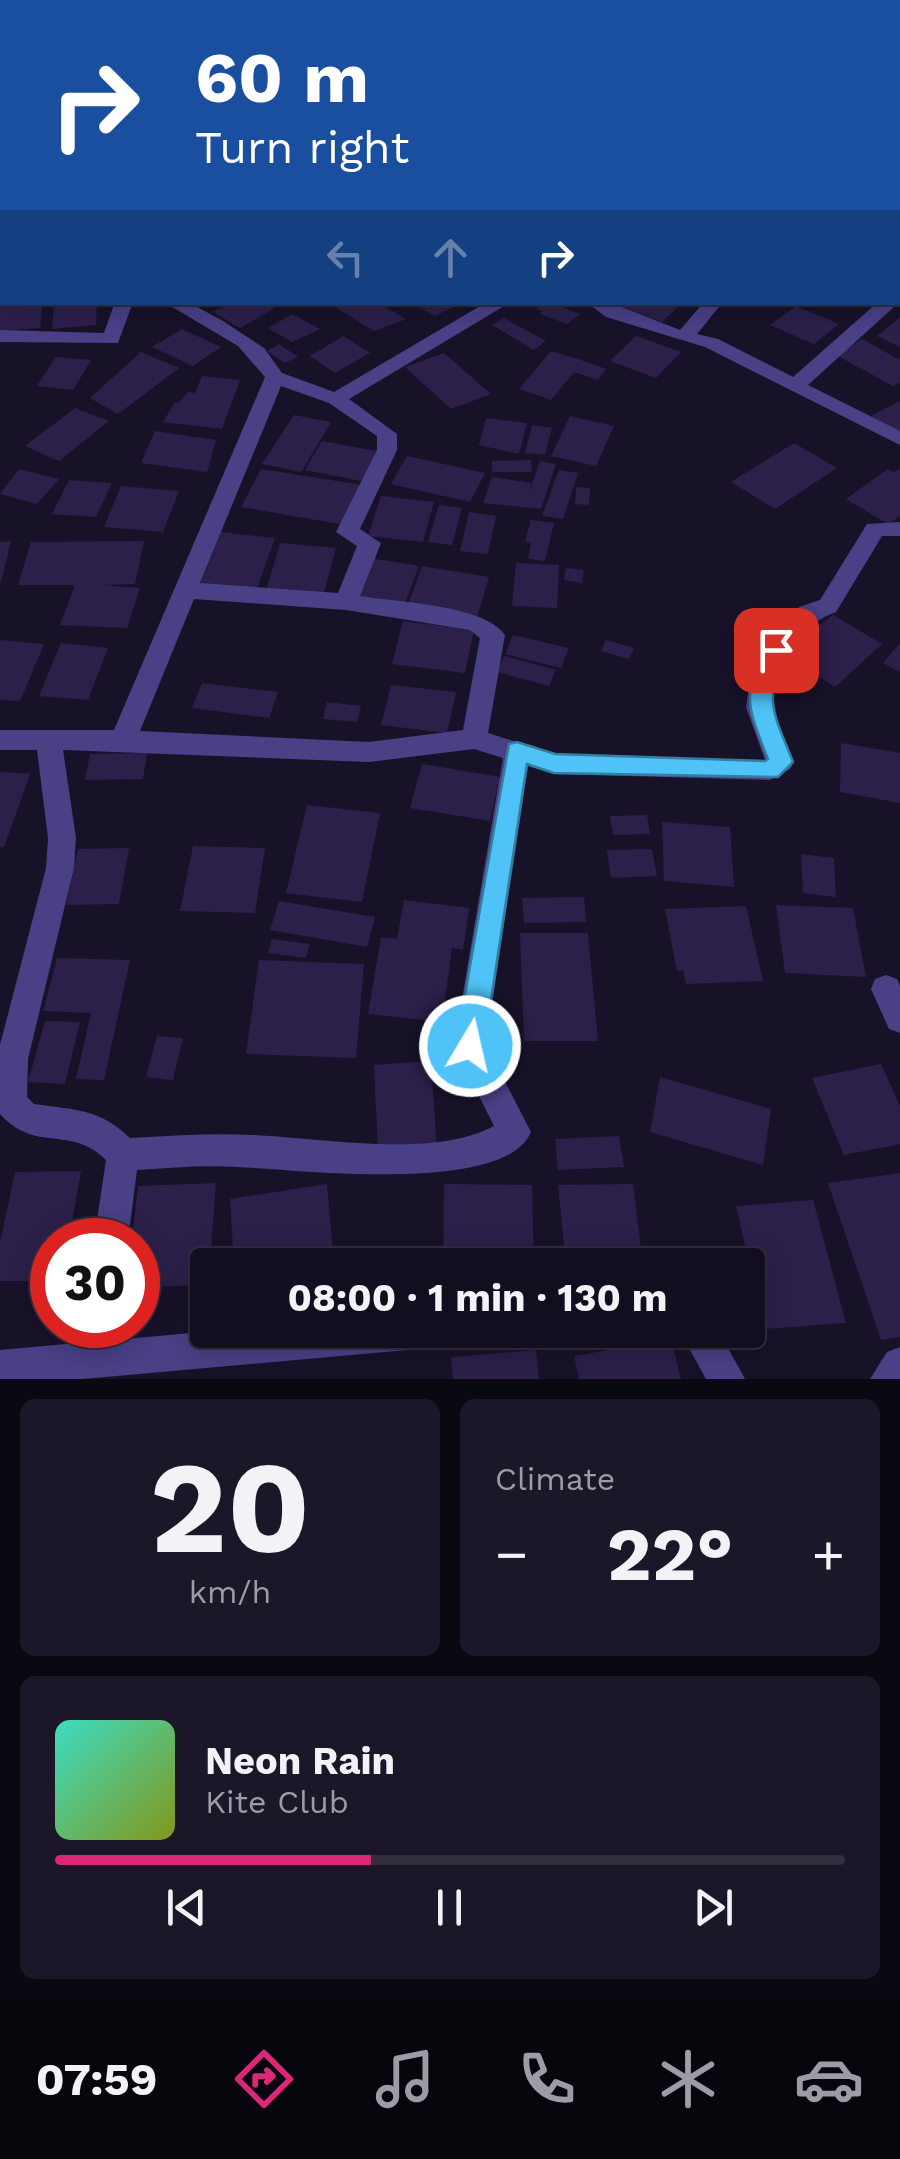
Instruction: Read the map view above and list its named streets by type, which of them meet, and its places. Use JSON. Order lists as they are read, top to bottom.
{
  "page": {
    "turn": ["60 m", "Turn right"],
    "limit": "30",
    "trip": "08:00 · 1 min · 130 m",
    "tile": [
      ["20", "km/h"],
      "Climate"
    ],
    "heat": ["−", "22°", "+"],
    "song": ["Neon Rain", "Kite Club"],
    "tabs": "07:59"
  }
}
